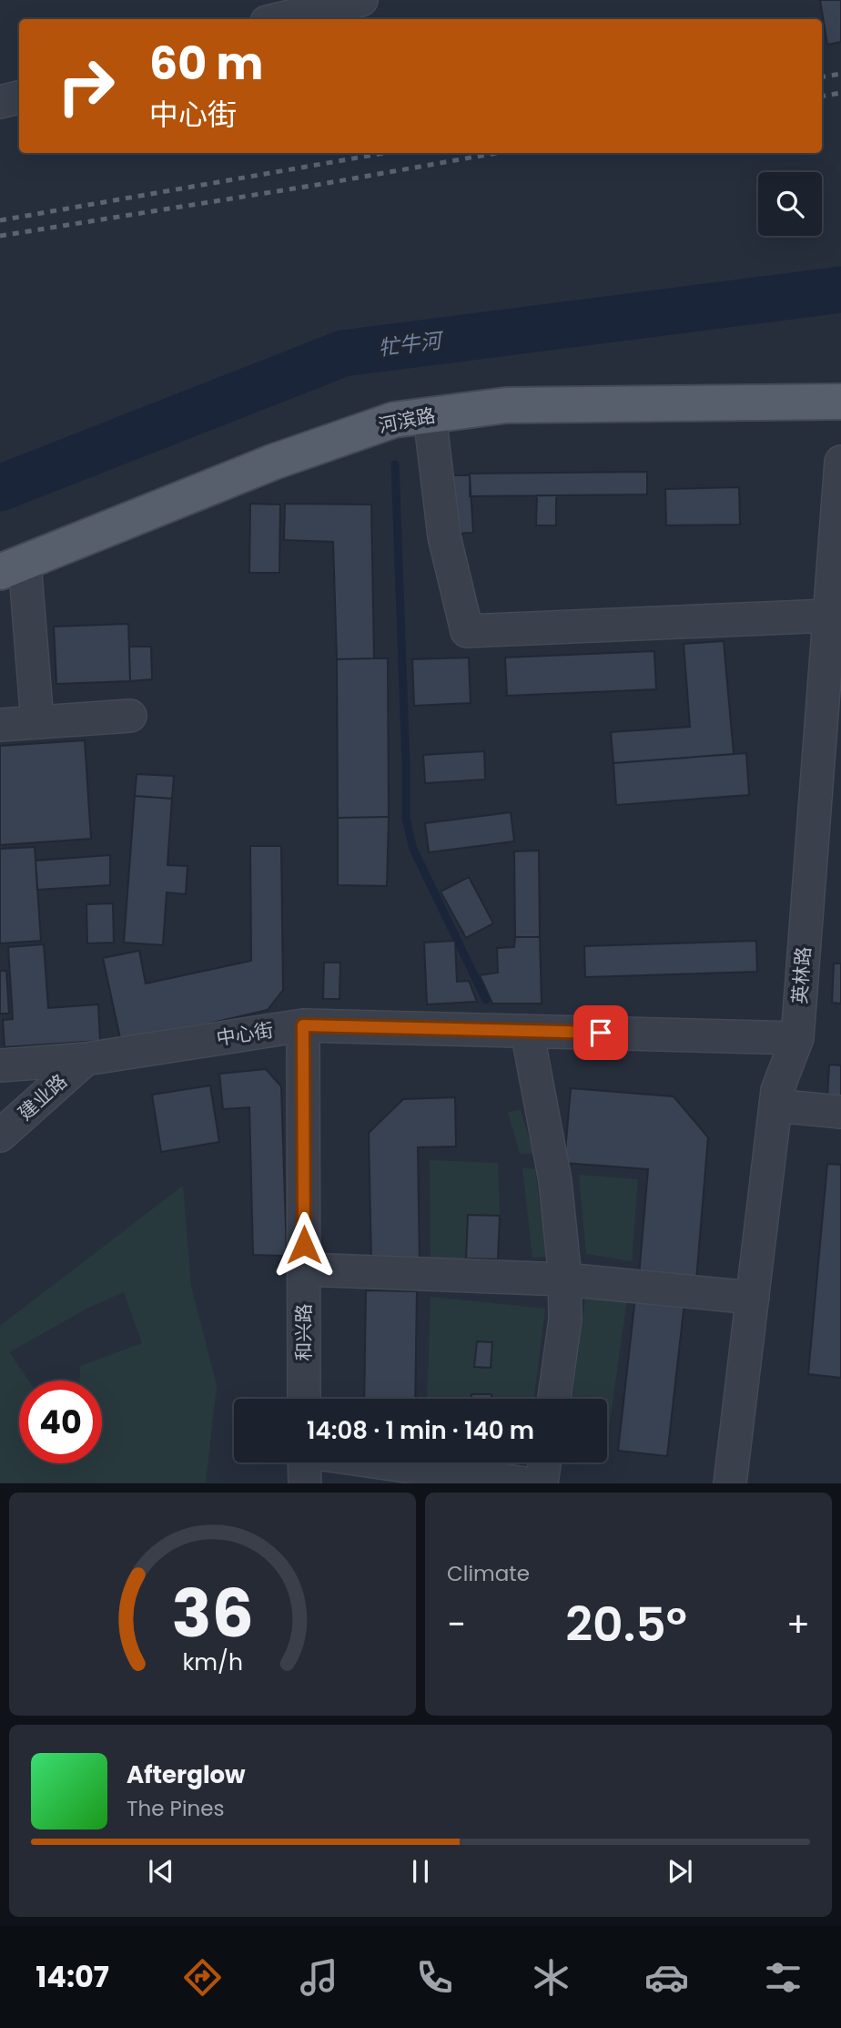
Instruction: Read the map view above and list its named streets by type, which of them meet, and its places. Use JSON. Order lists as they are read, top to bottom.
{
  "streets": {
    "main road": ["河滨路"],
    "street": [
      "英林路",
      "中心街",
      "建业路",
      "和兴路"
    ]
  },
  "crossings": [
    ["英林路", "中心街"],
    ["中心街", "建业路"],
    ["中心街", "和兴路"]
  ],
  "water": ["牤牛河"],
  "page": {
    "turn": ["60 m", "中心街"],
    "limit": "40",
    "trip": "14:08 · 1 min · 140 m",
    "tile": "Climate",
    "heat": ["−", "20.5°", "+"],
    "song": ["Afterglow", "The Pines"],
    "tabs": "14:07",
    "gauge": ["36", "km/h"]
  }
}
